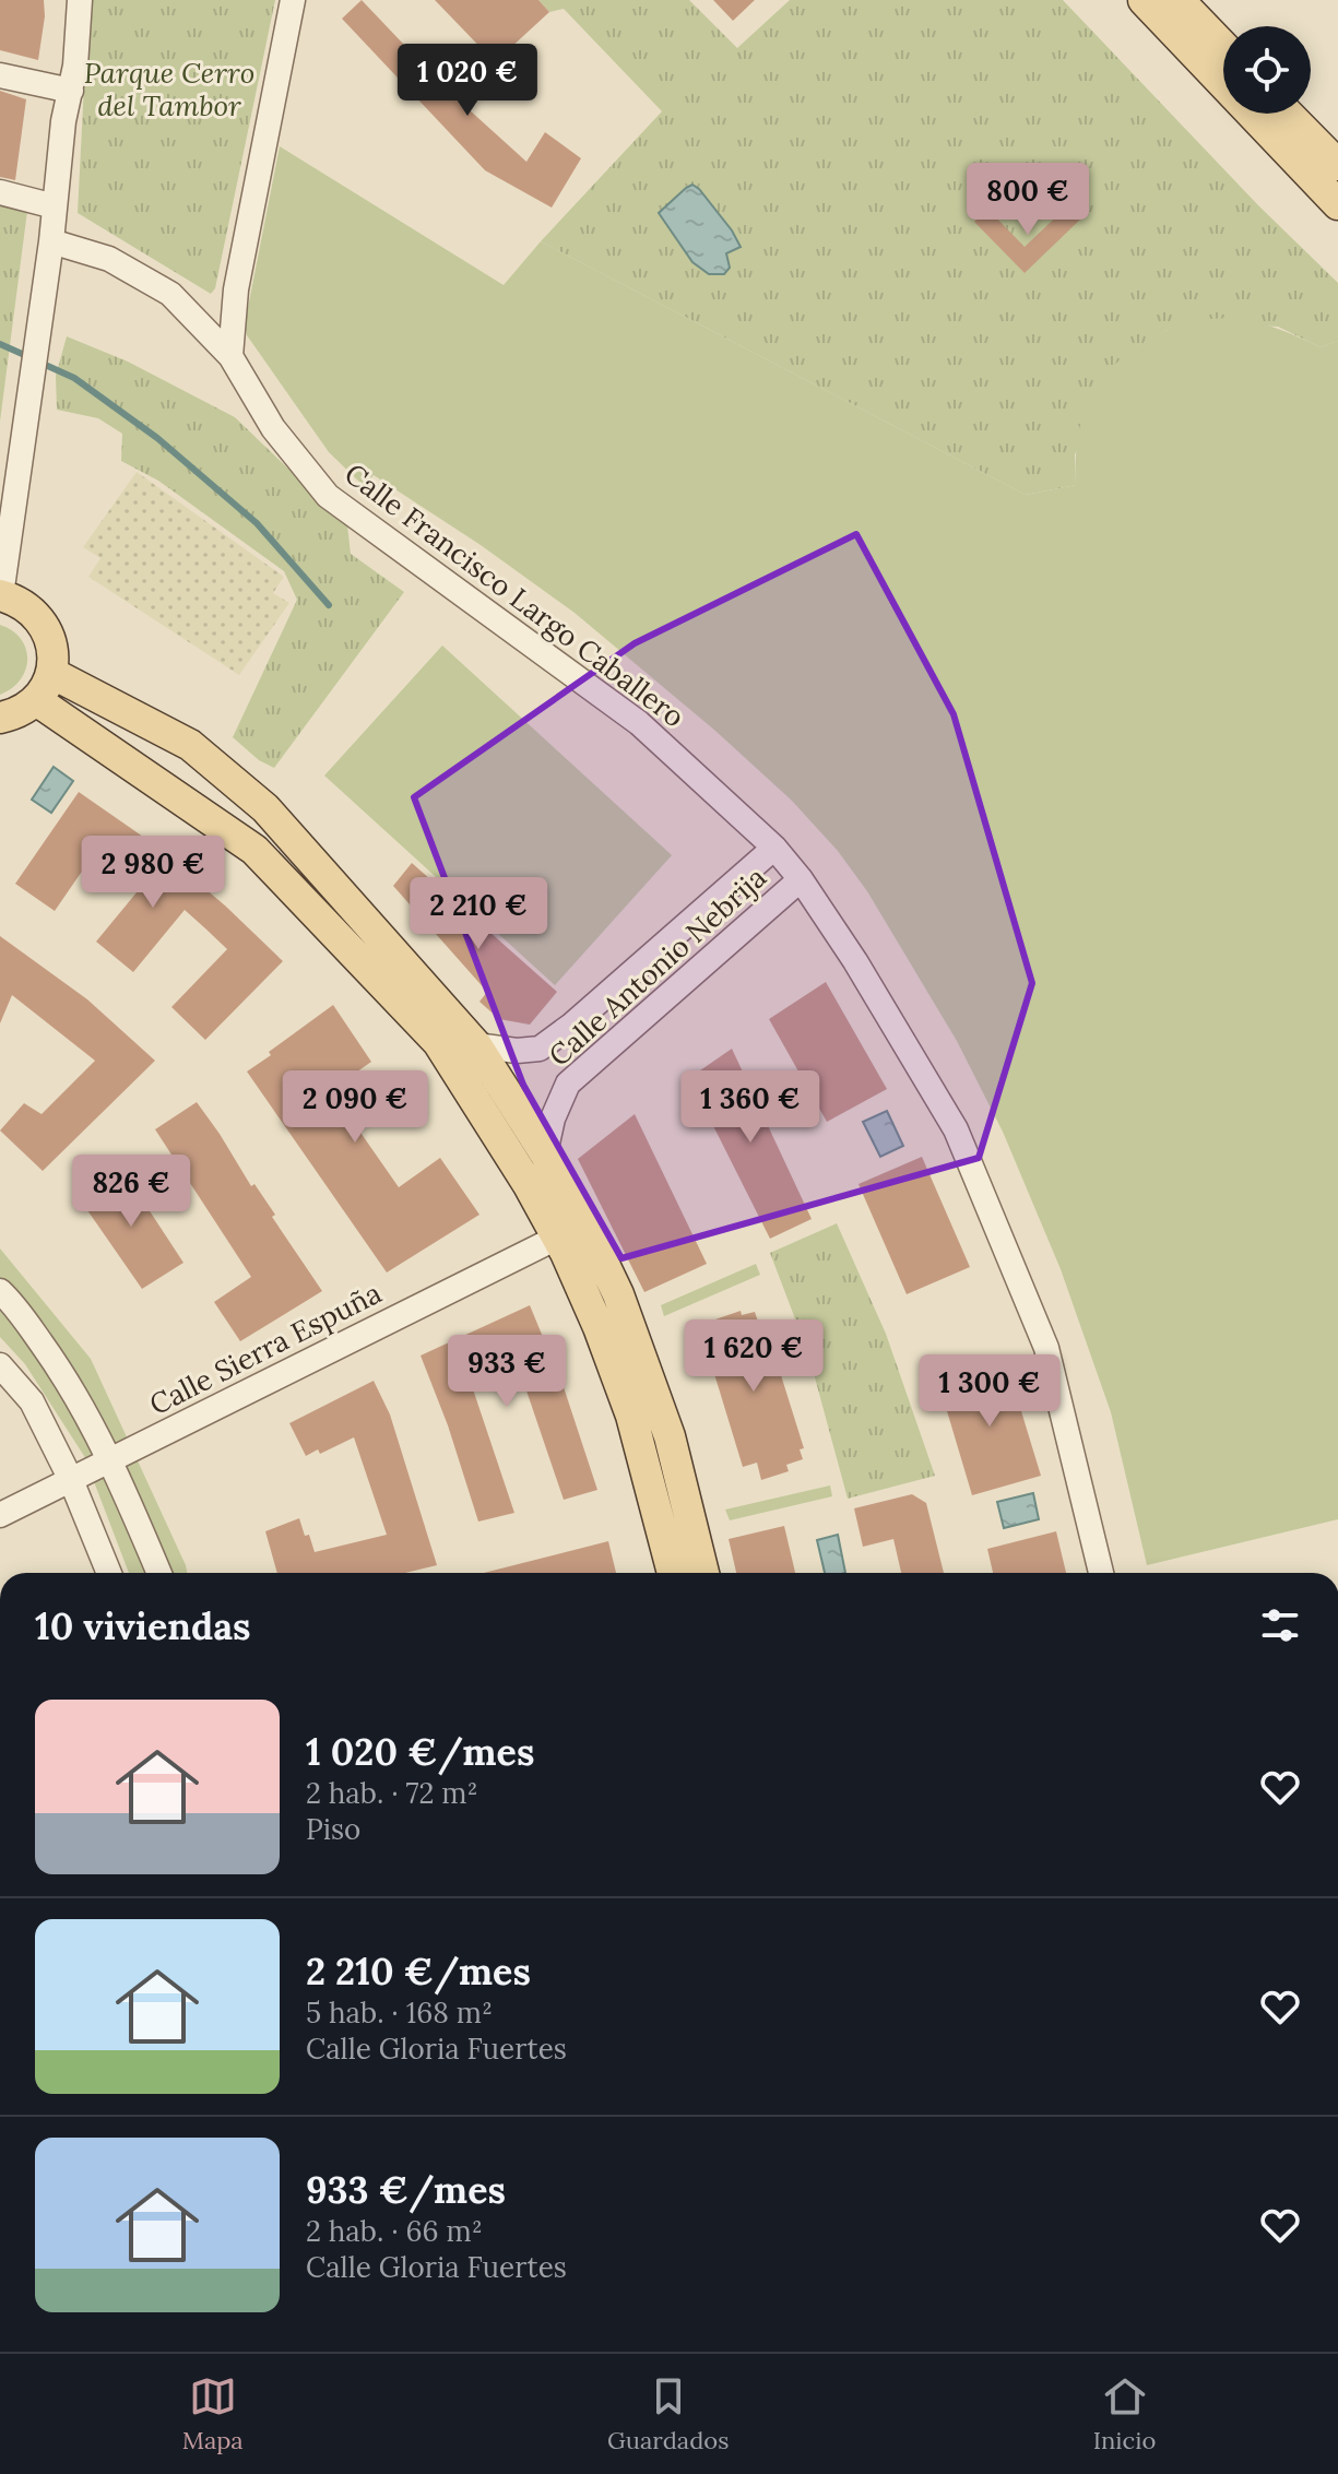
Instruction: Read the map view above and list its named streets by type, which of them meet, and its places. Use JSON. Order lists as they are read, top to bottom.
{
  "streets": {
    "street": ["Calle Francisco Largo Caballero", "Calle Antonio Nebrija", "Calle Sierra Espuña"]
  },
  "crossings": [
    ["Calle Francisco Largo Caballero", "Calle Antonio Nebrija"]
  ],
  "parks": ["Parque Cerro del Tambor"],
  "page": {
    "price": [
      "1 020 €",
      "800 €",
      "2 980 €",
      "2 210 €",
      "2 090 €",
      "1 360 €",
      "826 €",
      "1 620 €",
      "933 €",
      "1 300 €"
    ],
    "heading": "10 viviendas",
    "list": [
      {
        "name": "1 020 €/mes",
        "note": "2 hab. · 72 m² · Piso"
      },
      {
        "name": "2 210 €/mes",
        "note": "5 hab. · 168 m² · Calle Gloria Fuertes"
      },
      {
        "name": "933 €/mes",
        "note": "2 hab. · 66 m² · Calle Gloria Fuertes"
      }
    ],
    "tabs": ["Mapa", "Guardados", "Inicio"]
  }
}
